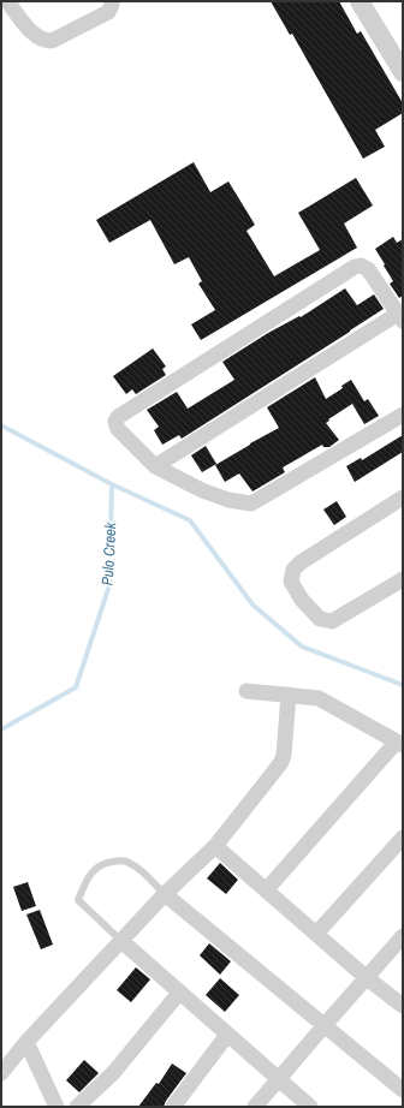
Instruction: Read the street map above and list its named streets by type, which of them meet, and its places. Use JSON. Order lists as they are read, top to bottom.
{
  "water": ["Pulo Creek"]
}
